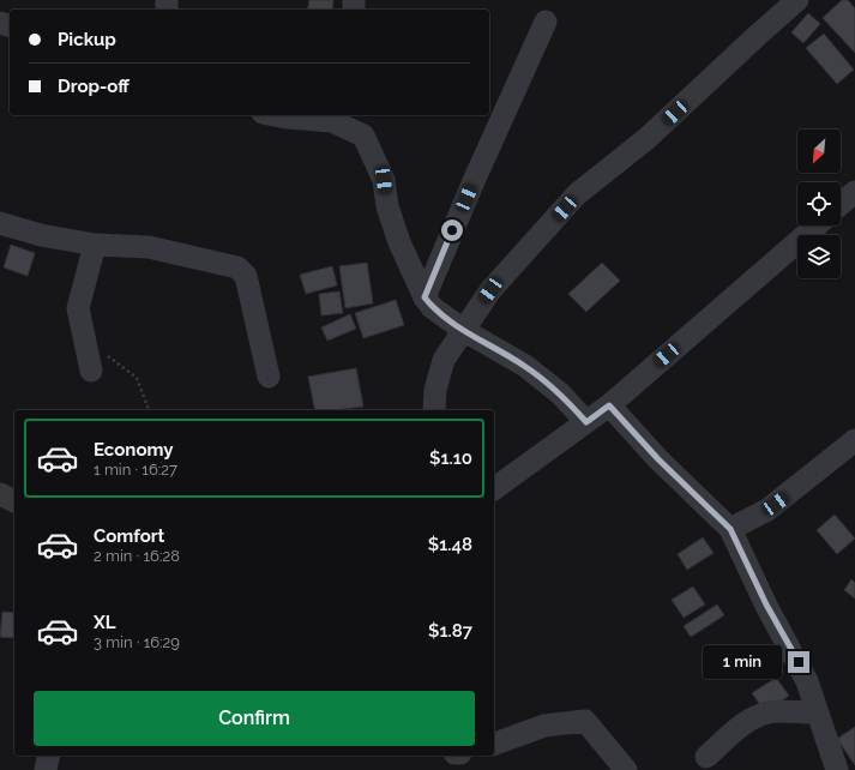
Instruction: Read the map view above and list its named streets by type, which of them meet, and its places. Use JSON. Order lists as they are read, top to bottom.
{
  "north": "bottom left",
  "page": {
    "banner": ["Pickup", "Drop-off"],
    "list": [
      {
        "name": "Economy",
        "note": "1 min · 16:27",
        "value": "$1.10"
      },
      {
        "name": "Comfort",
        "note": "2 min · 16:28",
        "value": "$1.48"
      },
      {
        "name": "XL",
        "note": "3 min · 16:29",
        "value": "$1.87"
      }
    ],
    "bubble": "1 min",
    "buttons": "Confirm"
  }
}
